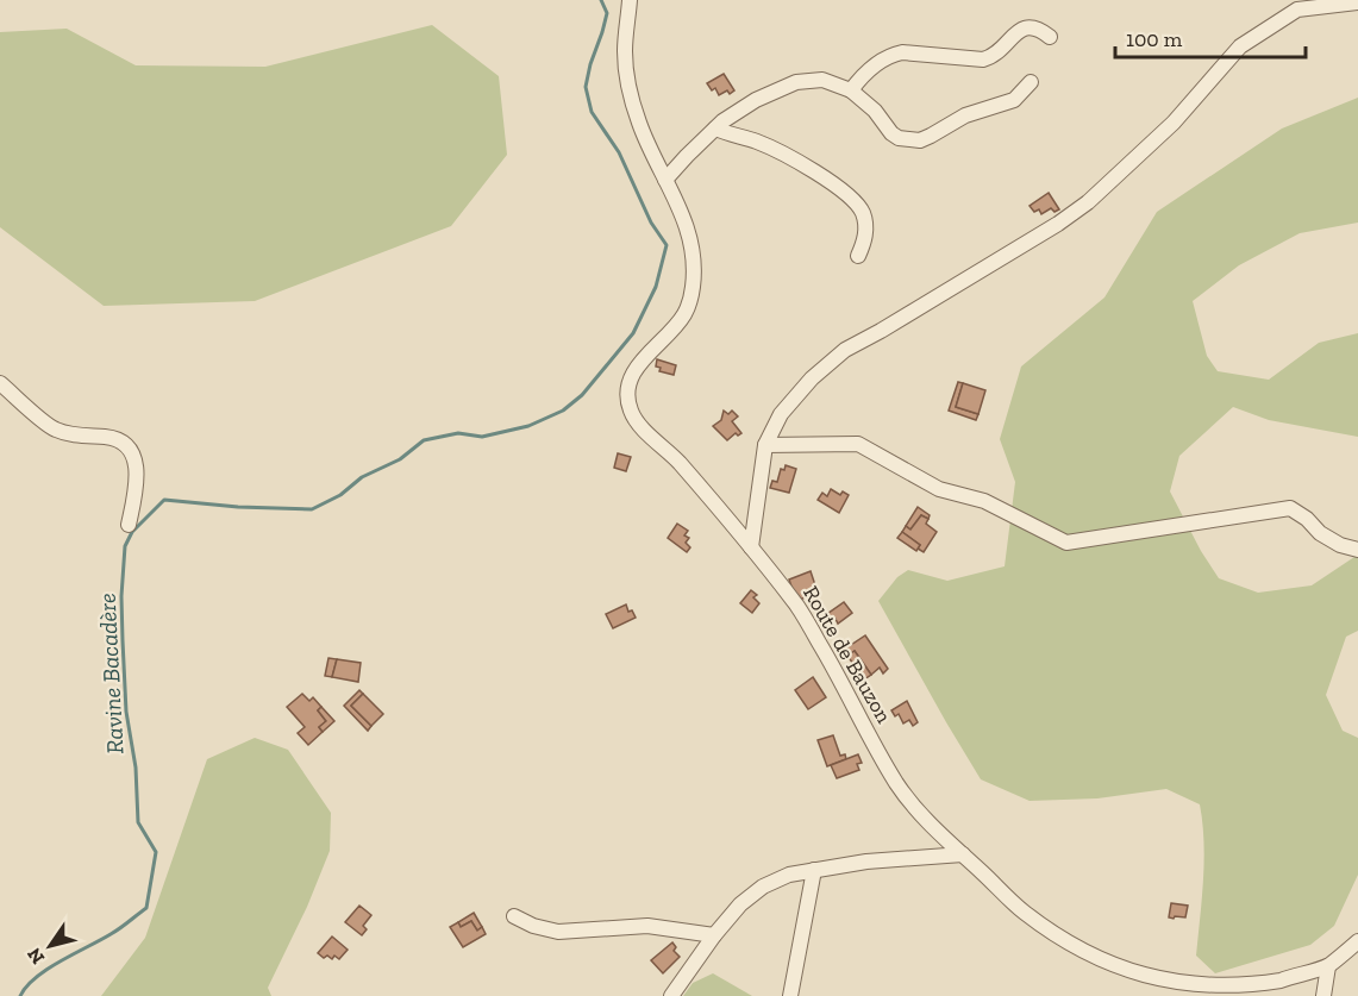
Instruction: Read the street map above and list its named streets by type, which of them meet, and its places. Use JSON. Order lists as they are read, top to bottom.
{
  "streets": {
    "street": ["Route de Bauzon"]
  },
  "water": ["Ravine Bacadère"],
  "scale_bar": "100 m",
  "north": "bottom left"
}
